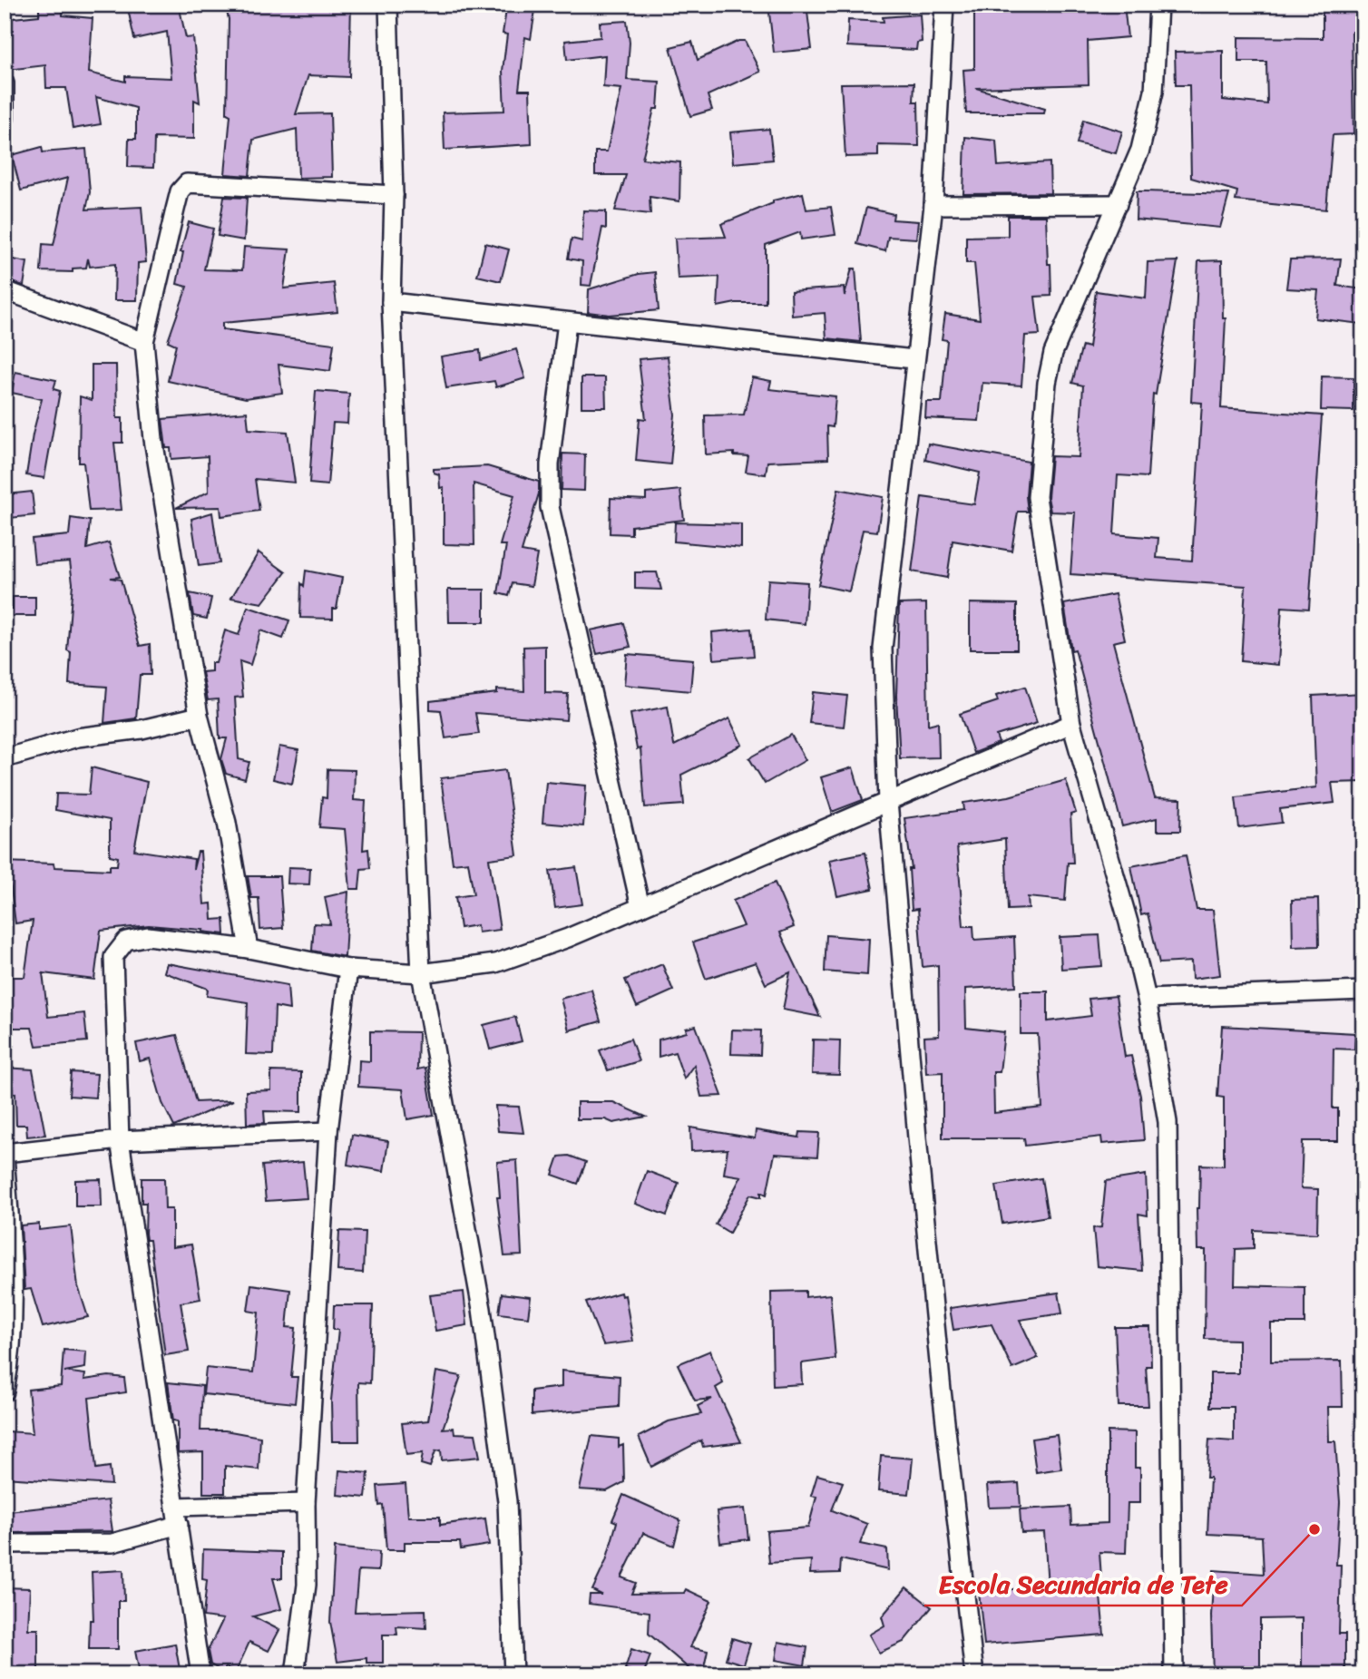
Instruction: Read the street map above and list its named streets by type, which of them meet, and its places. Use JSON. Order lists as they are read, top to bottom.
{
  "places": ["Escola Secundaria de Tete"]
}
